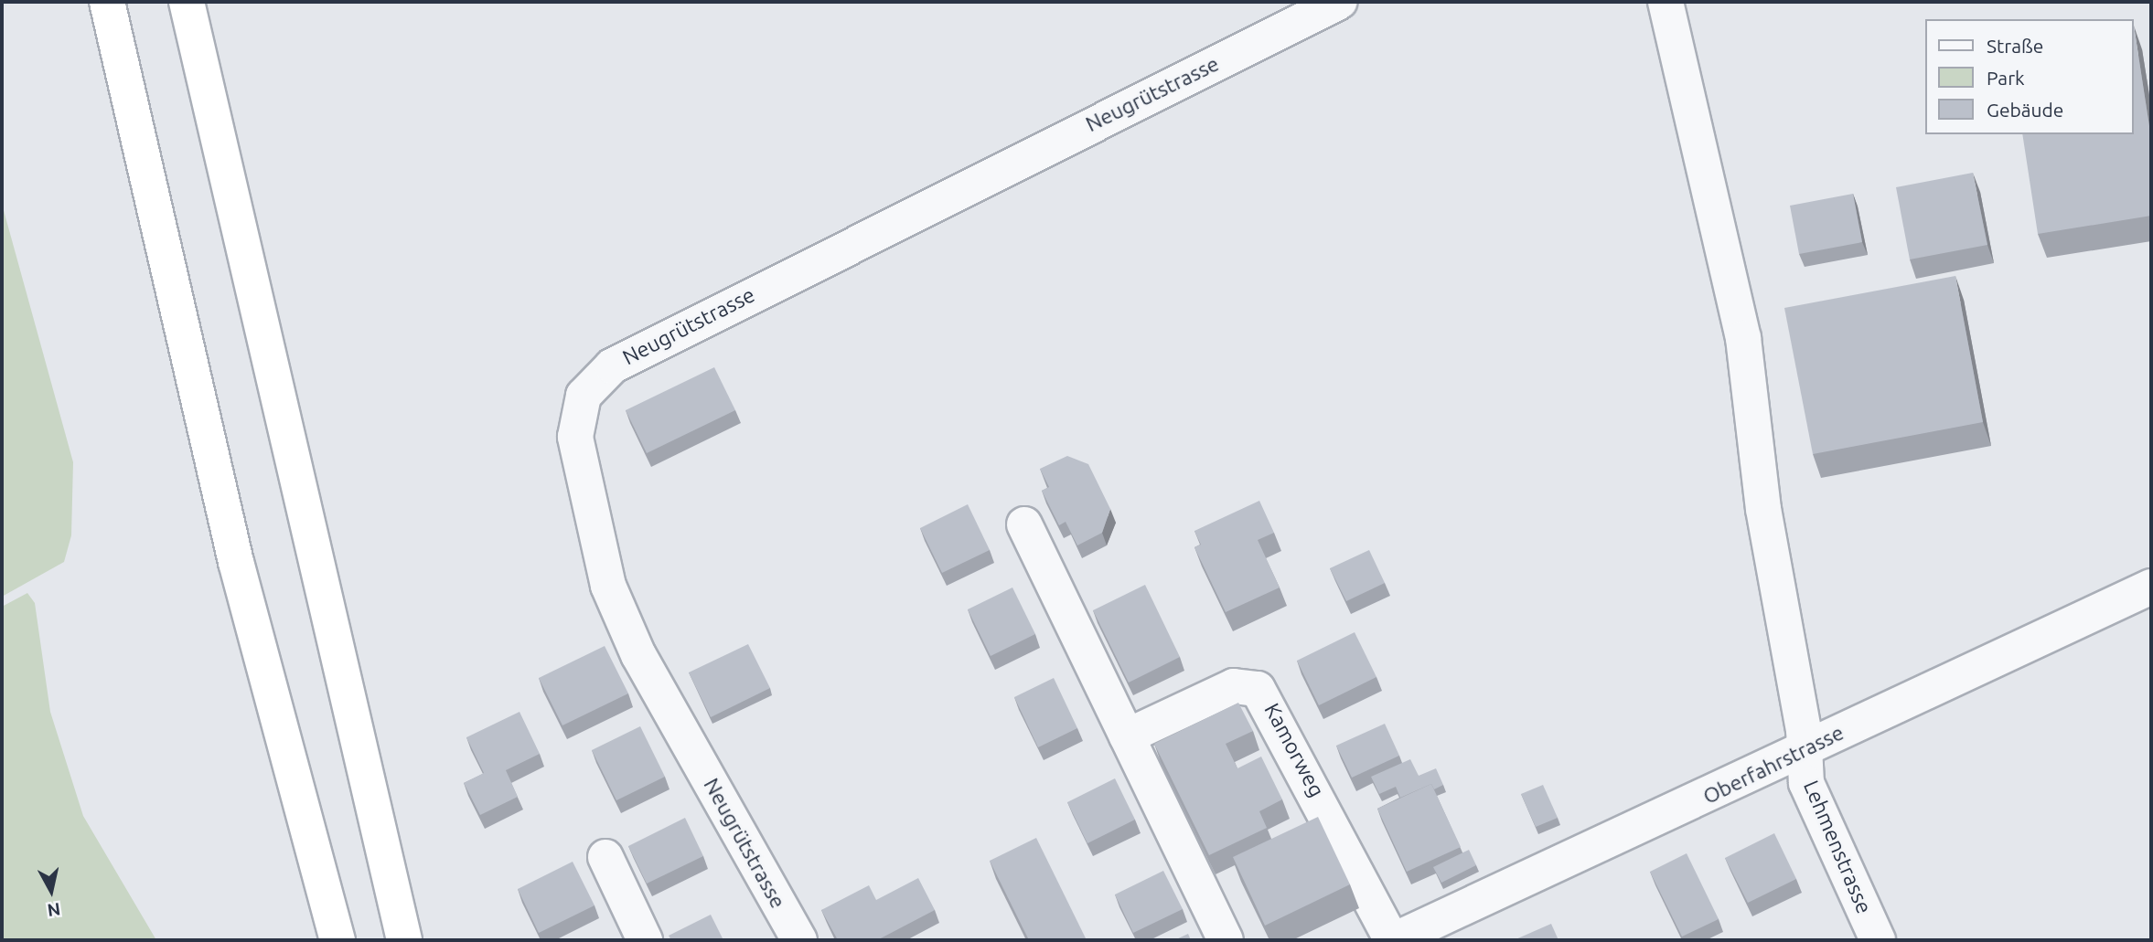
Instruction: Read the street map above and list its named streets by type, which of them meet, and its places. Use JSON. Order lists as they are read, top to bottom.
{
  "streets": {
    "street": [
      "Neugrütstrasse",
      "Kamorweg",
      "Oberfahrstrasse",
      "Lehmenstrasse"
    ]
  },
  "crossings": [
    ["Kamorweg", "Oberfahrstrasse"],
    ["Oberfahrstrasse", "Lehmenstrasse"]
  ],
  "legend": ["Straße", "Park", "Gebäude"],
  "north": "bottom"
}
